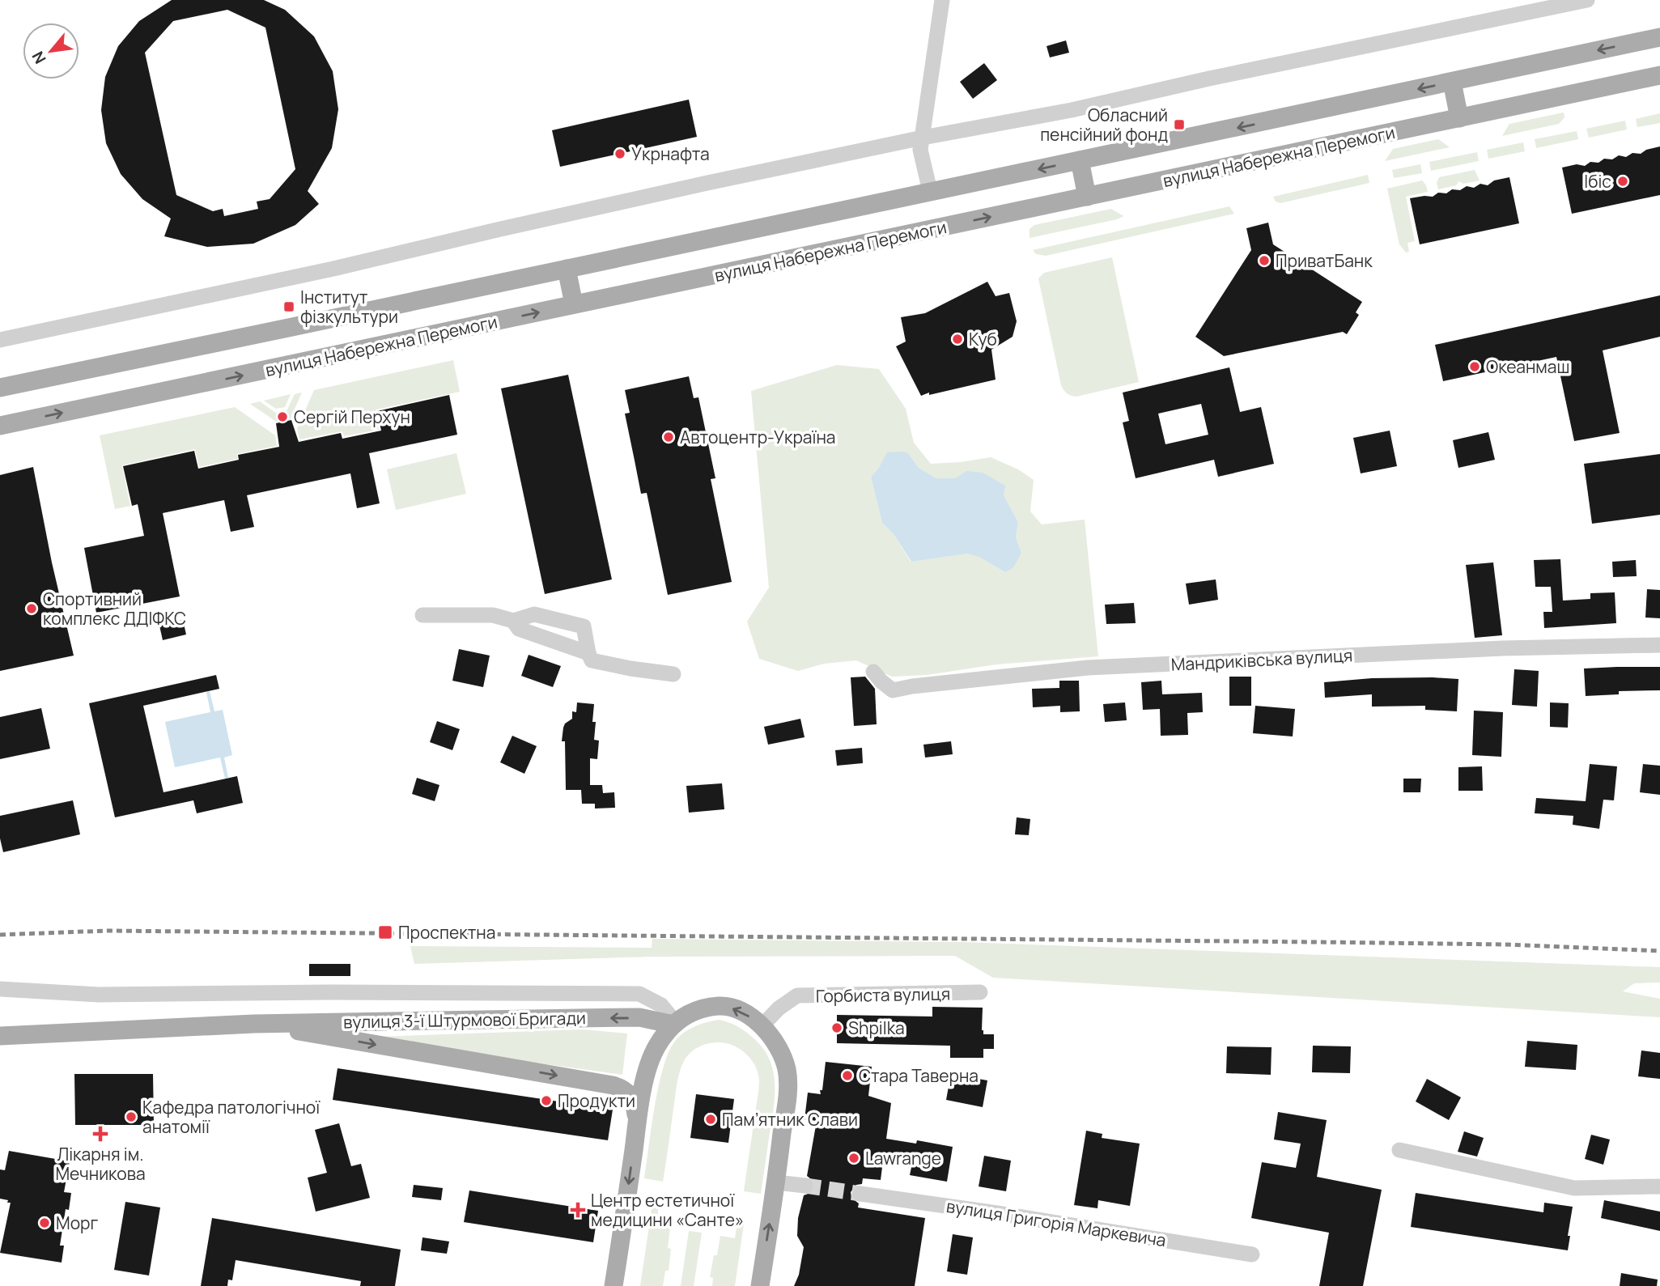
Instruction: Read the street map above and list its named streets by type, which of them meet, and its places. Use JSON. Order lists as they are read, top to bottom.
{
  "streets": {
    "main road": ["вулиця Набережна Перемоги", "вулиця 3-ї Штурмової Бригади"],
    "street": ["Мандриківська вулиця", "Горбиста вулиця", "вулиця Григорія Маркевича"]
  },
  "places": {
    "transit": ["Обласний пенсійний фонд", "Інститут фізкультури", "Проспектна"],
    "other": [
      "Укрнафта",
      "Ібіс",
      "ПриватБанк",
      "Куб",
      "Океанмаш",
      "Сергій Перхун",
      "Автоцентр-Україна",
      "Спортивний комплекс ДДІФКС",
      "Shpilka",
      "Стара Таверна",
      "Продукти",
      "Кафедра патологічної анатомії",
      "Пам’ятник Слави",
      "Lawrange",
      "Морг"
    ],
    "health": ["Лікарня ім. Мечникова", "Центр естетичної медицини «Санте»"]
  },
  "north": "bottom left"
}
